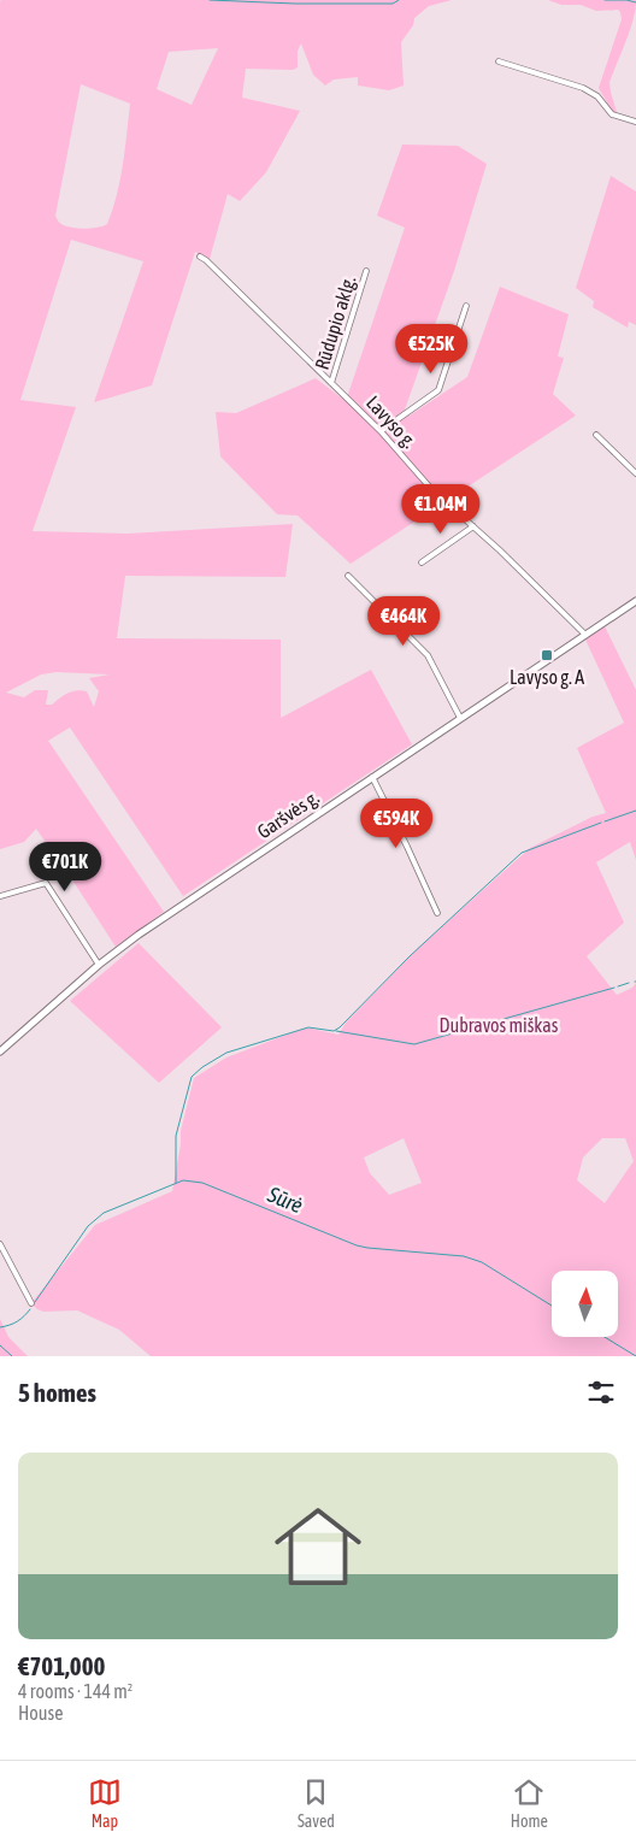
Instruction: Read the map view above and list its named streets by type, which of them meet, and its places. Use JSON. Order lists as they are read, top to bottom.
{
  "streets": {
    "main road": ["Garšvės g."],
    "street": ["Rūdupio aklg.", "Lavyso g."]
  },
  "crossings": [
    ["Rūdupio aklg.", "Lavyso g."],
    ["Lavyso g.", "Garšvės g."]
  ],
  "water": ["Sūrė"],
  "parks": ["Dubravos miškas"],
  "places": {
    "transit": ["Lavyso g. A"]
  },
  "north": "top",
  "page": {
    "price": [
      "€525K",
      "€1.04M",
      "€464K",
      "€594K",
      "€701K"
    ],
    "heading": "5 homes",
    "list": [
      {
        "name": "€701,000",
        "note": "4 rooms · 144 m² · House"
      }
    ],
    "tabs": ["Map", "Saved", "Home"]
  }
}
